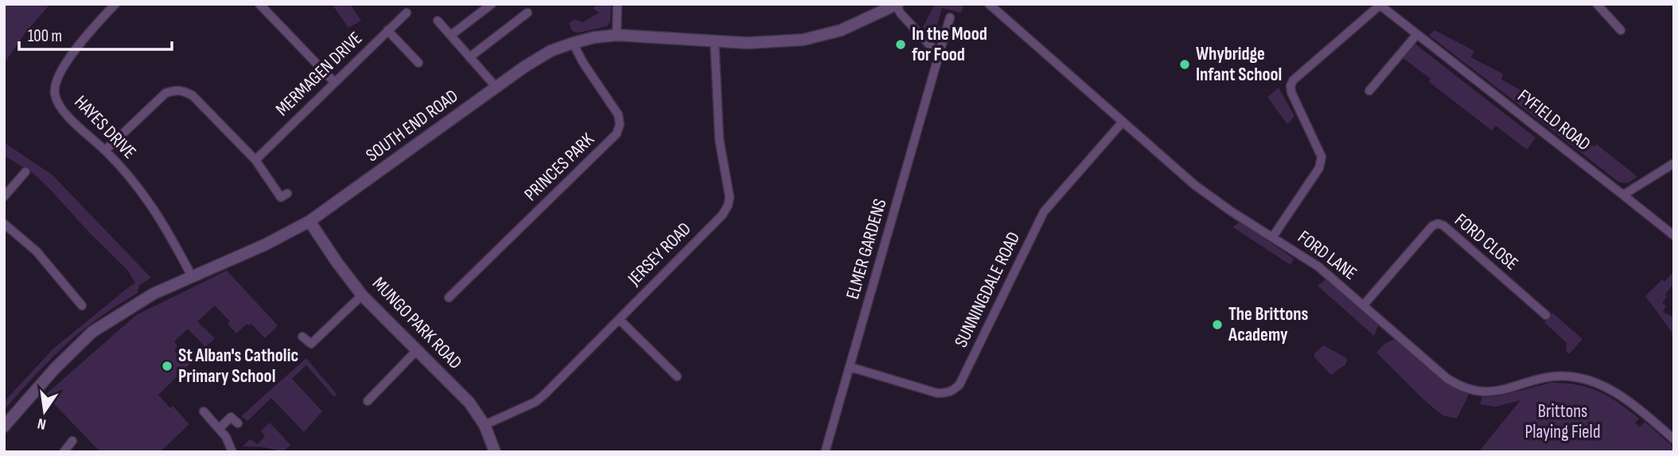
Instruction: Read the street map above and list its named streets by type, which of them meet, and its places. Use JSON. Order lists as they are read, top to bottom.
{
  "streets": {
    "street": [
      "MERMAGEN DRIVE",
      "FYFIELD ROAD",
      "SOUTH END ROAD",
      "HAYES DRIVE",
      "PRINCES PARK",
      "FORD CLOSE",
      "ELMER GARDENS",
      "JERSEY ROAD",
      "FORD LANE",
      "SUNNINGDALE ROAD",
      "MUNGO PARK ROAD"
    ]
  },
  "crossings": [
    ["SOUTH END ROAD", "HAYES DRIVE"],
    ["SOUTH END ROAD", "PRINCES PARK"],
    ["SOUTH END ROAD", "JERSEY ROAD"],
    ["SOUTH END ROAD", "MUNGO PARK ROAD"],
    ["FORD CLOSE", "FORD LANE"],
    ["ELMER GARDENS", "SUNNINGDALE ROAD"],
    ["JERSEY ROAD", "MUNGO PARK ROAD"],
    ["FORD LANE", "SUNNINGDALE ROAD"]
  ],
  "parks": ["Brittons Playing Field"],
  "places": [
    "In the Mood for Food",
    "Whybridge Infant School",
    "The Brittons Academy",
    "St Alban's Catholic Primary School"
  ],
  "scale_bar": "100 m",
  "north": "bottom"
}
